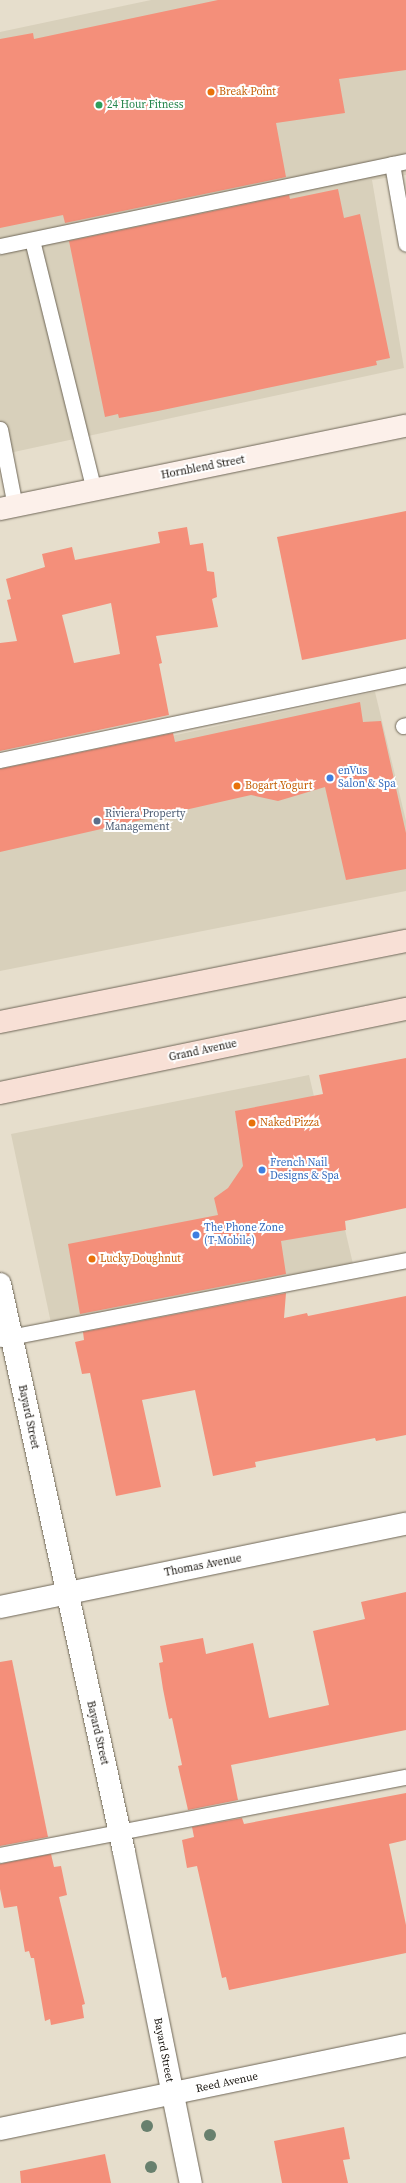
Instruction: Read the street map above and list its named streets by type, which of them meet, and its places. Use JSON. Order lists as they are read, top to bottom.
{
  "streets": {
    "main road": ["Grand Avenue"],
    "street": [
      "Hornblend Street",
      "Bayard Street",
      "Thomas Avenue",
      "Reed Avenue"
    ]
  },
  "crossings": [
    ["Bayard Street", "Thomas Avenue"],
    ["Bayard Street", "Reed Avenue"]
  ],
  "places": [
    "Break Point",
    "24 Hour Fitness",
    "enVus Salon & Spa",
    "Bogart Yogurt",
    "Riviera Property Management",
    "Naked Pizza",
    "French Nail Designs & Spa",
    "The Phone Zone (T-Mobile)",
    "Lucky Doughnut"
  ]
}
